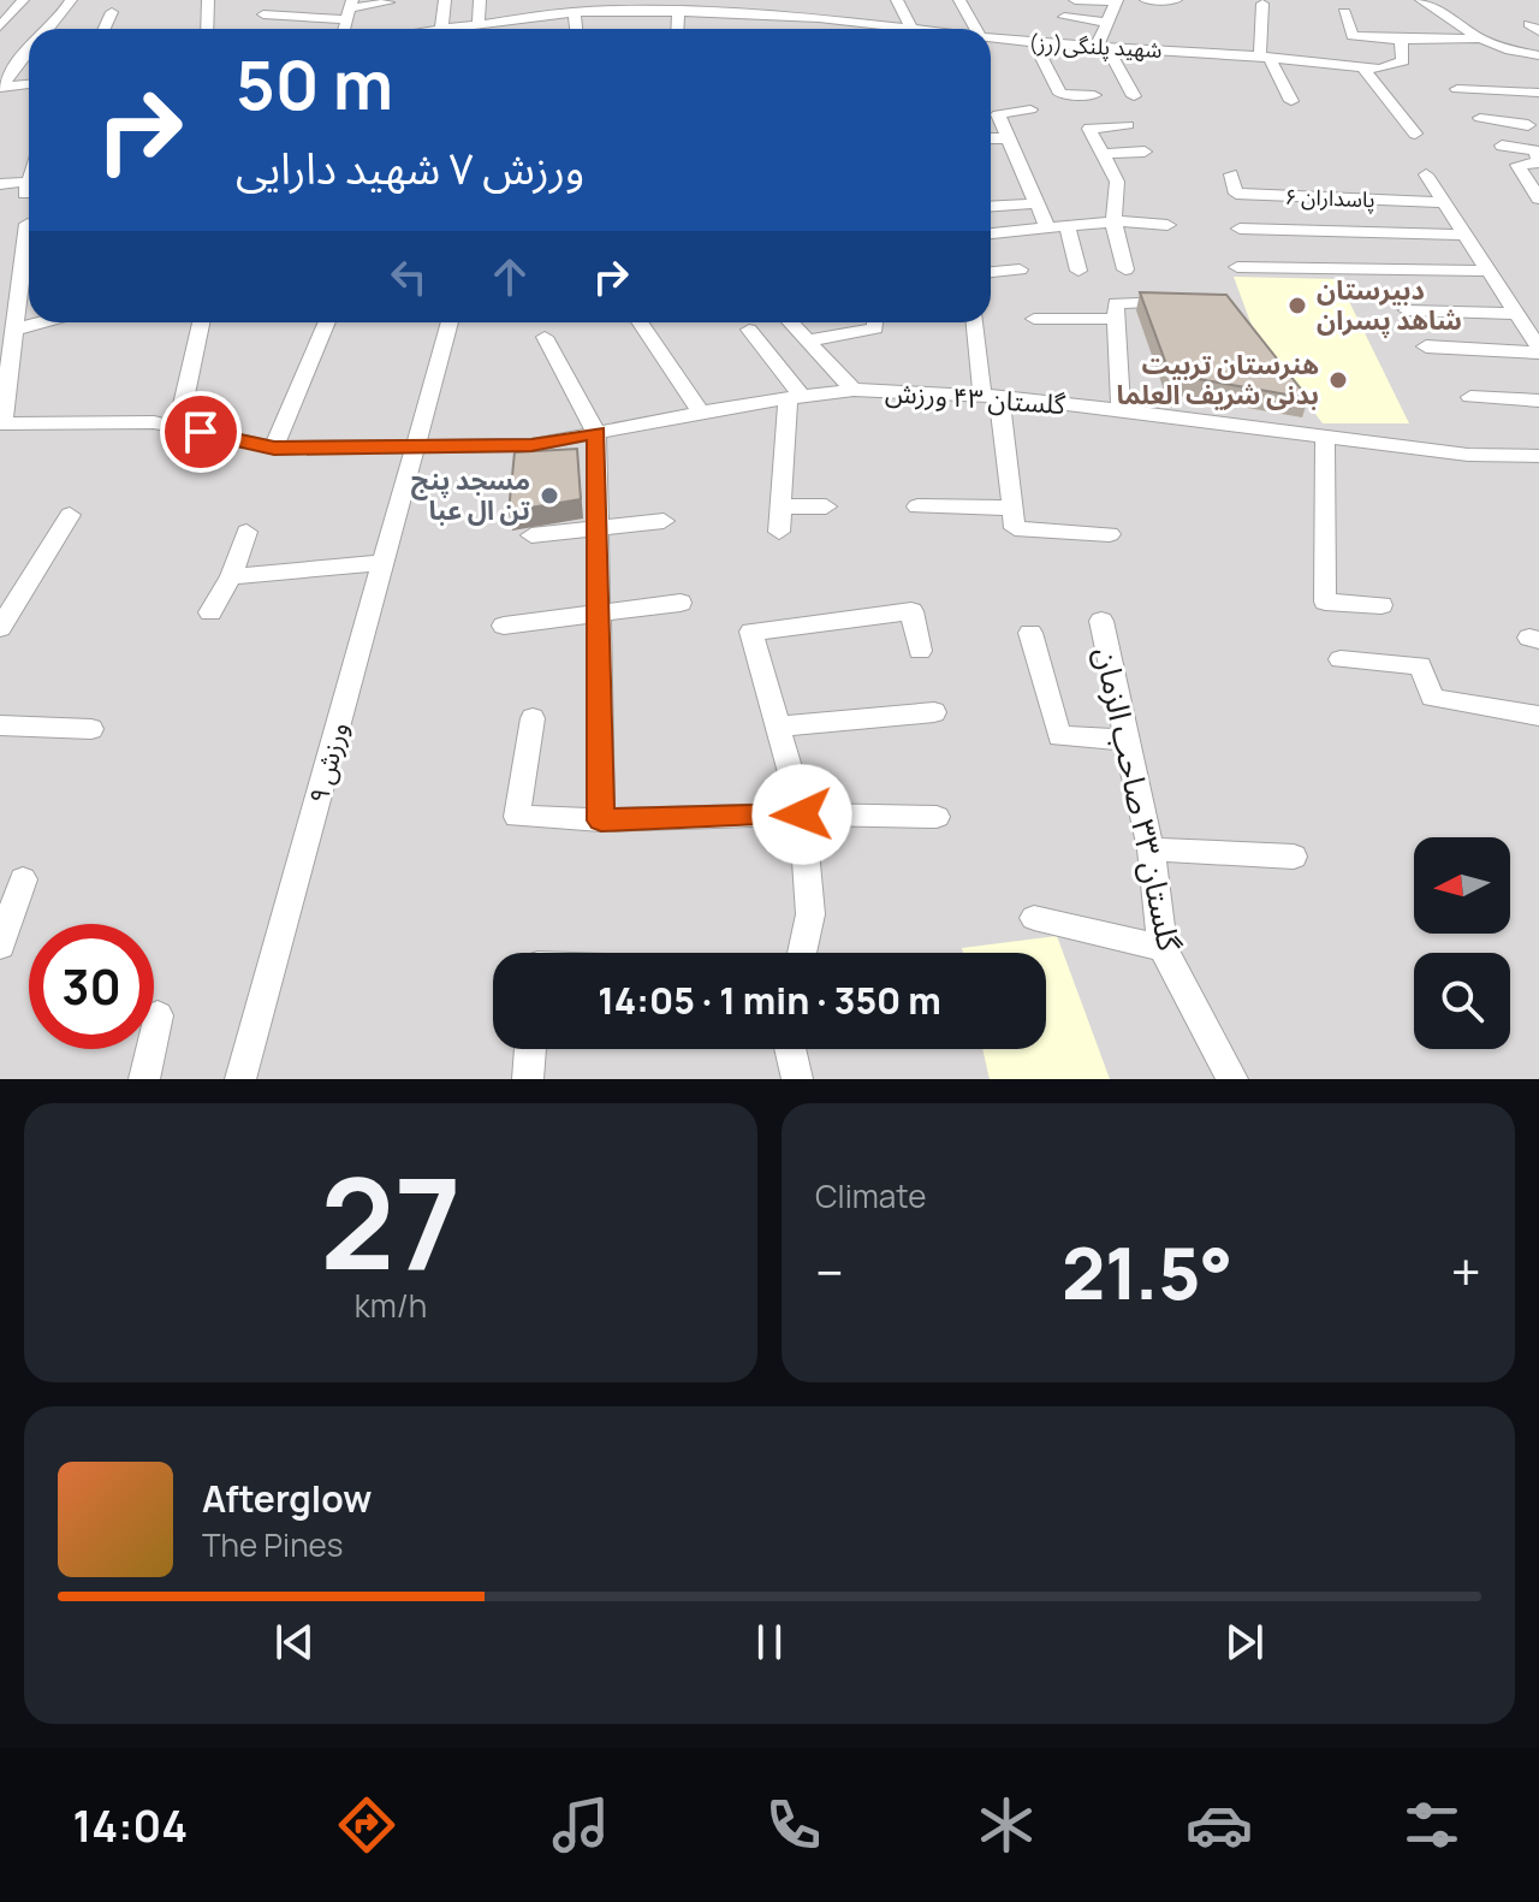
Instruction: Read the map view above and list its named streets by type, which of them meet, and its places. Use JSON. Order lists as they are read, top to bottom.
{
  "streets": {
    "street": [
      "شهید پلنگی(رز)",
      "پاسداران ۶",
      "گلستان ۴۳ ورزش",
      "ورزش ۹",
      "گلستان ۳۳ صاحب الزمان"
    ]
  },
  "crossings": [
    ["گلستان ۴۳ ورزش", "ورزش ۹"]
  ],
  "places": ["دبیرستان شاهد پسران", "هنرستان تربیت بدنی شریف العلما", "مسجد پنج تن ال عبا"],
  "north": "left",
  "page": {
    "turn": ["50 m", "ورزش ۷ شهید دارایی"],
    "limit": "30",
    "trip": "14:05 · 1 min · 350 m",
    "tile": [
      ["27", "km/h"],
      "Climate"
    ],
    "heat": ["−", "21.5°", "+"],
    "song": ["Afterglow", "The Pines"],
    "tabs": "14:04"
  }
}
